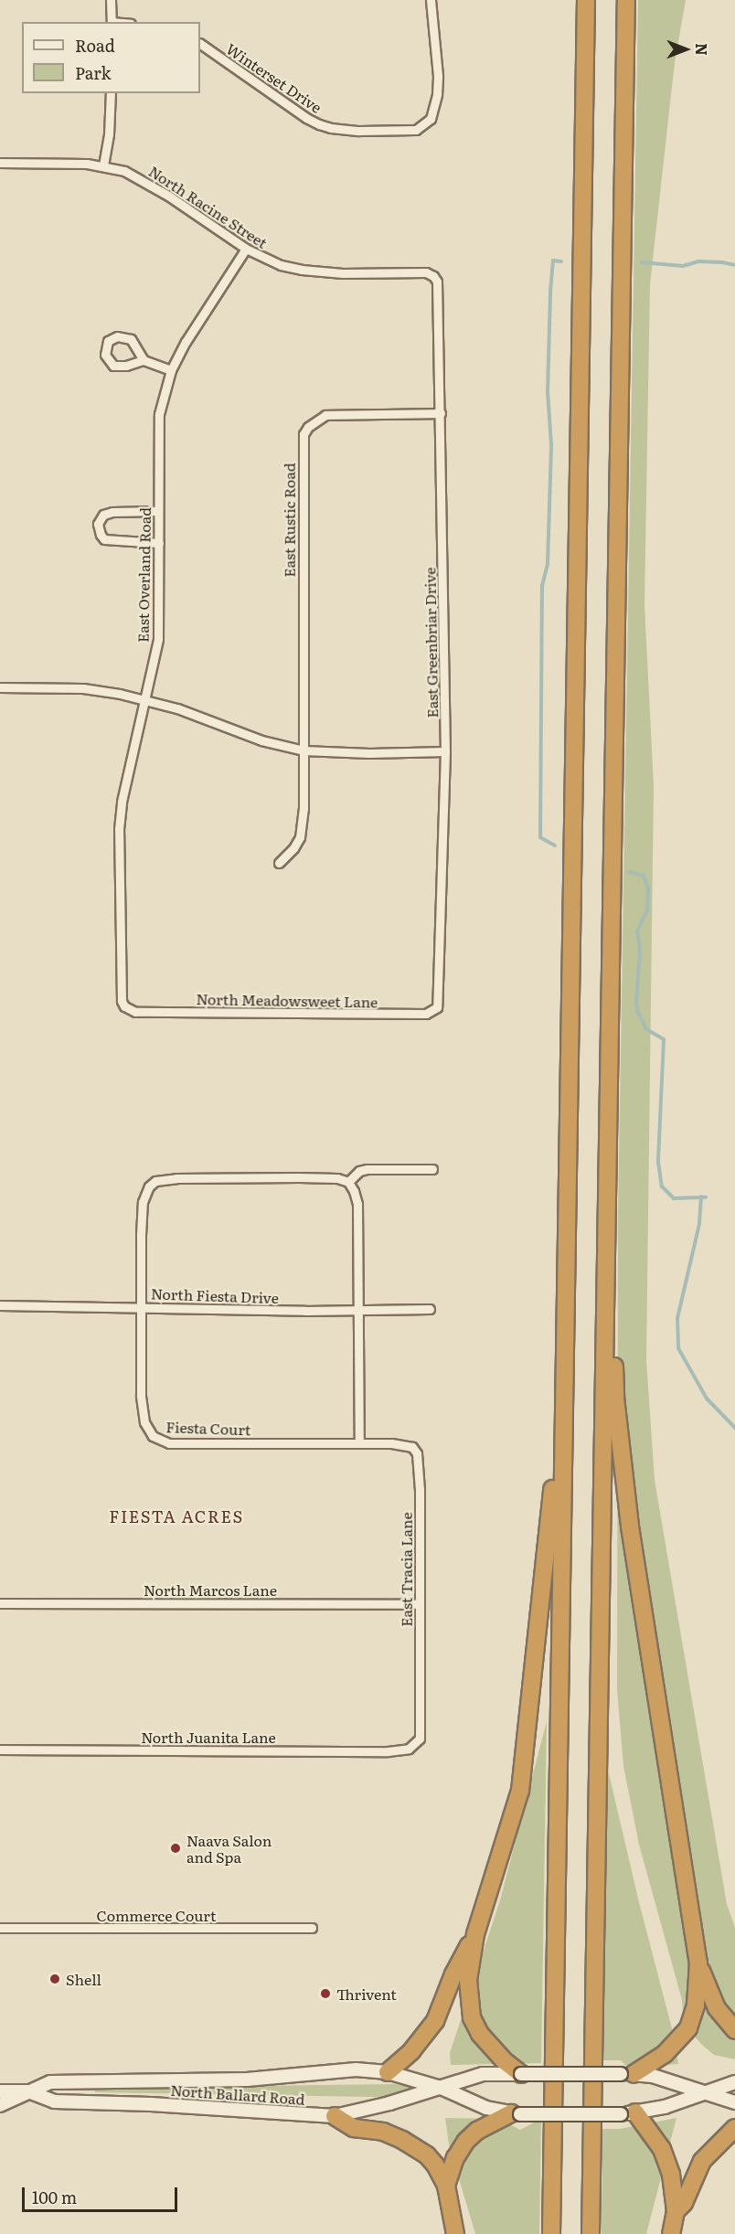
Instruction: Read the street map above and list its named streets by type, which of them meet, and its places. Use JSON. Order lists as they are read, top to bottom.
{
  "streets": {
    "main road": ["North Ballard Road"],
    "street": [
      "Winterset Drive",
      "North Racine Street",
      "East Rustic Road",
      "East Overland Road",
      "East Greenbriar Drive",
      "North Meadowsweet Lane",
      "North Fiesta Drive",
      "Fiesta Court",
      "East Tracia Lane",
      "North Marcos Lane",
      "North Juanita Lane",
      "Commerce Court"
    ]
  },
  "crossings": [
    ["North Racine Street", "East Overland Road"],
    ["North Racine Street", "East Greenbriar Drive"],
    ["East Rustic Road", "East Greenbriar Drive"],
    ["East Overland Road", "North Meadowsweet Lane"],
    ["East Greenbriar Drive", "North Meadowsweet Lane"],
    ["North Fiesta Drive", "Fiesta Court"],
    ["Fiesta Court", "East Tracia Lane"],
    ["East Tracia Lane", "North Marcos Lane"],
    ["East Tracia Lane", "North Juanita Lane"]
  ],
  "districts": ["FIESTA ACRES"],
  "places": ["Naava Salon and Spa", "Shell", "Thrivent"],
  "legend": ["Road", "Park"],
  "scale_bar": "100 m",
  "north": "right"
}
